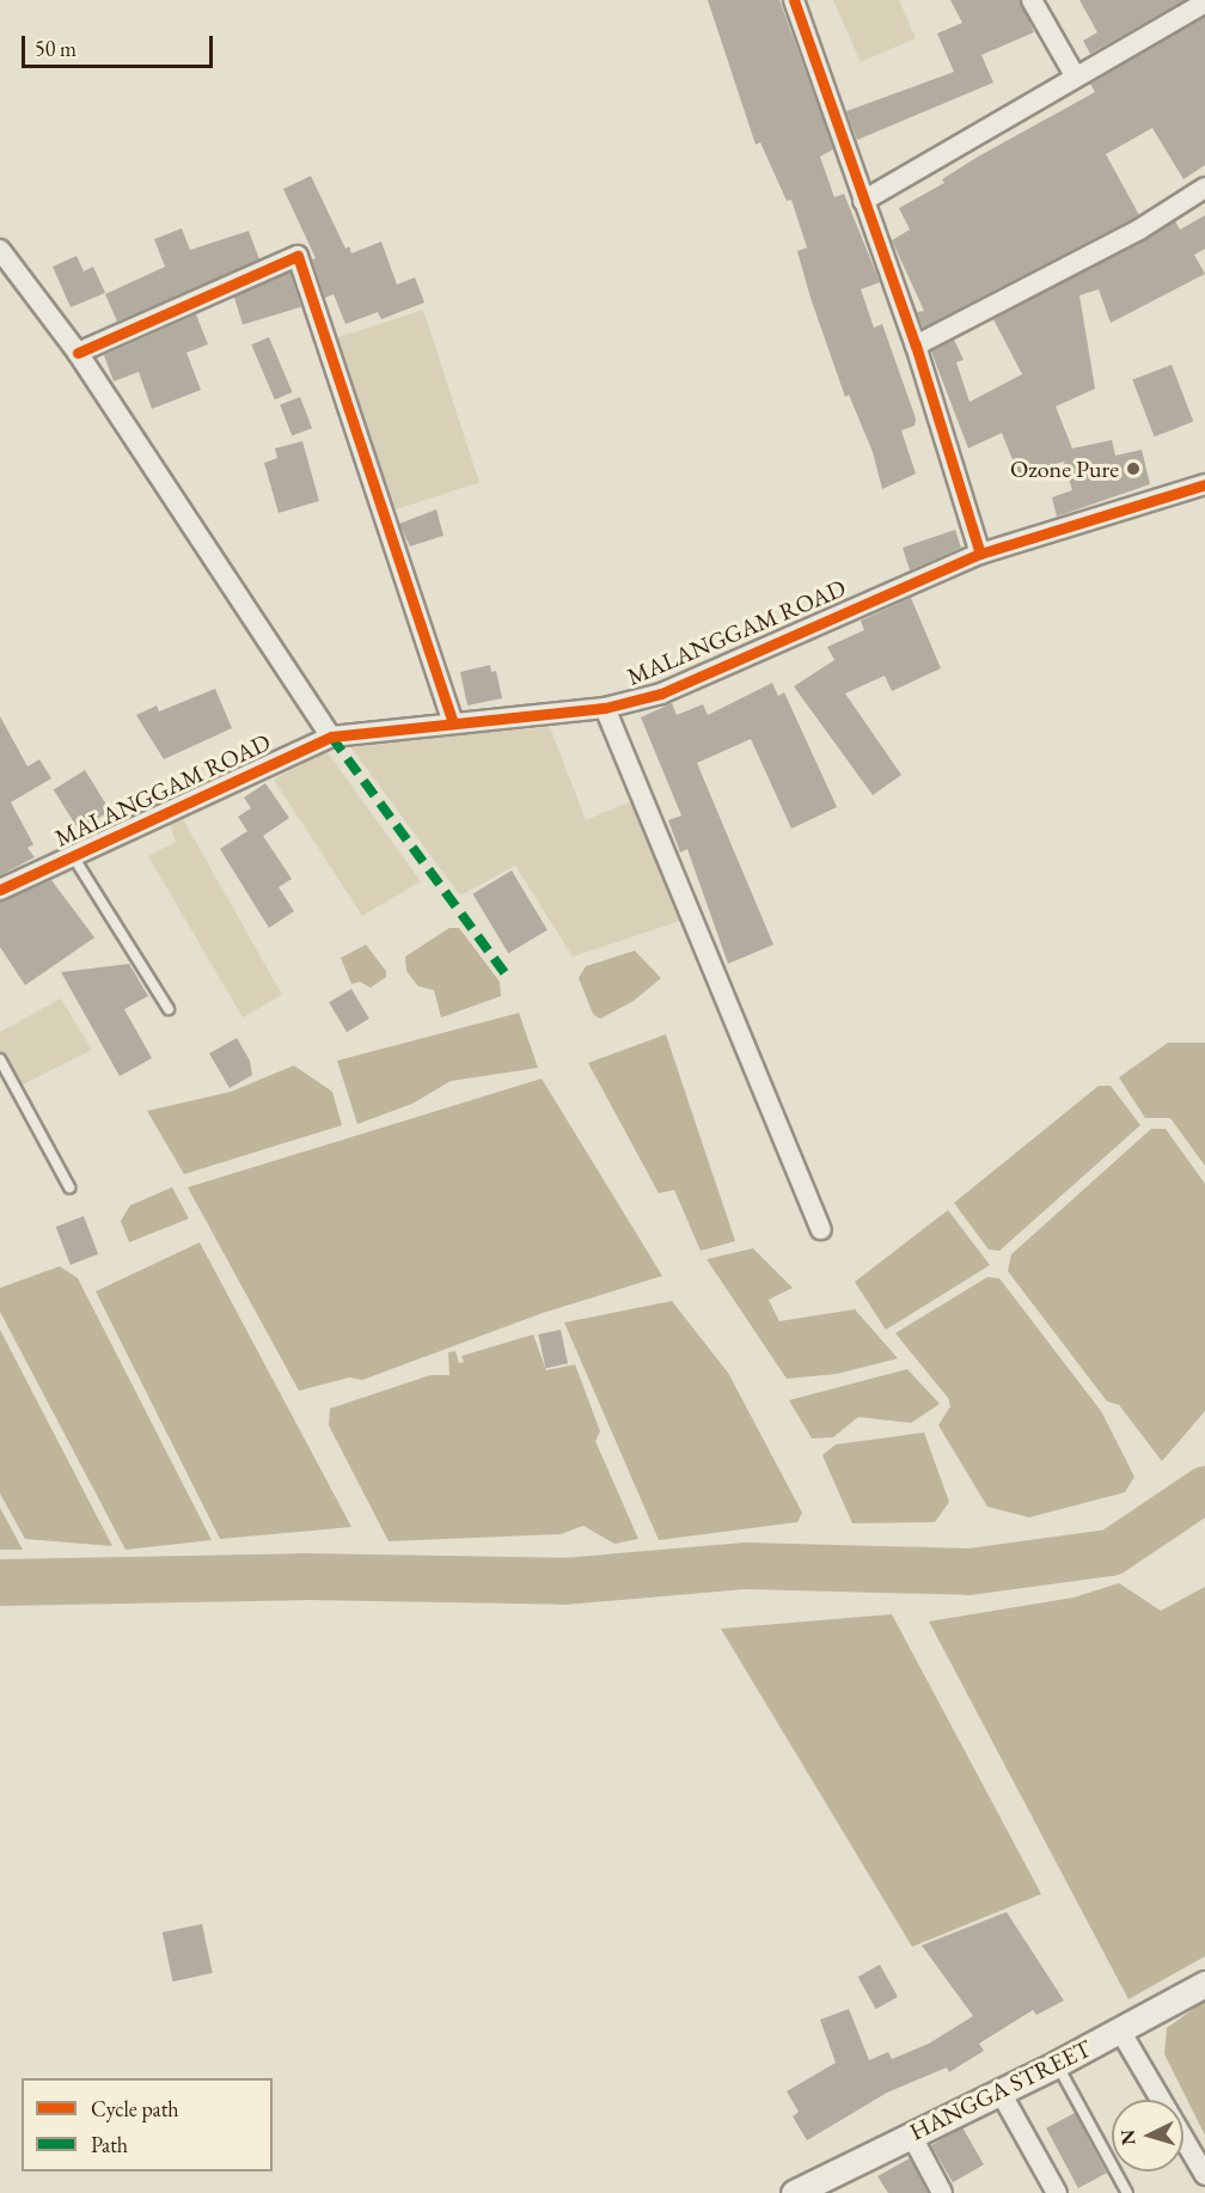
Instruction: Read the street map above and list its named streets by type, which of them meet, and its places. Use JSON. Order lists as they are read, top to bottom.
{
  "streets": {
    "street": ["MALANGGAM ROAD", "HANGGA STREET"]
  },
  "places": ["Ozone Pure"],
  "legend": ["Cycle path", "Path"],
  "scale_bar": "50 m",
  "north": "left"
}
